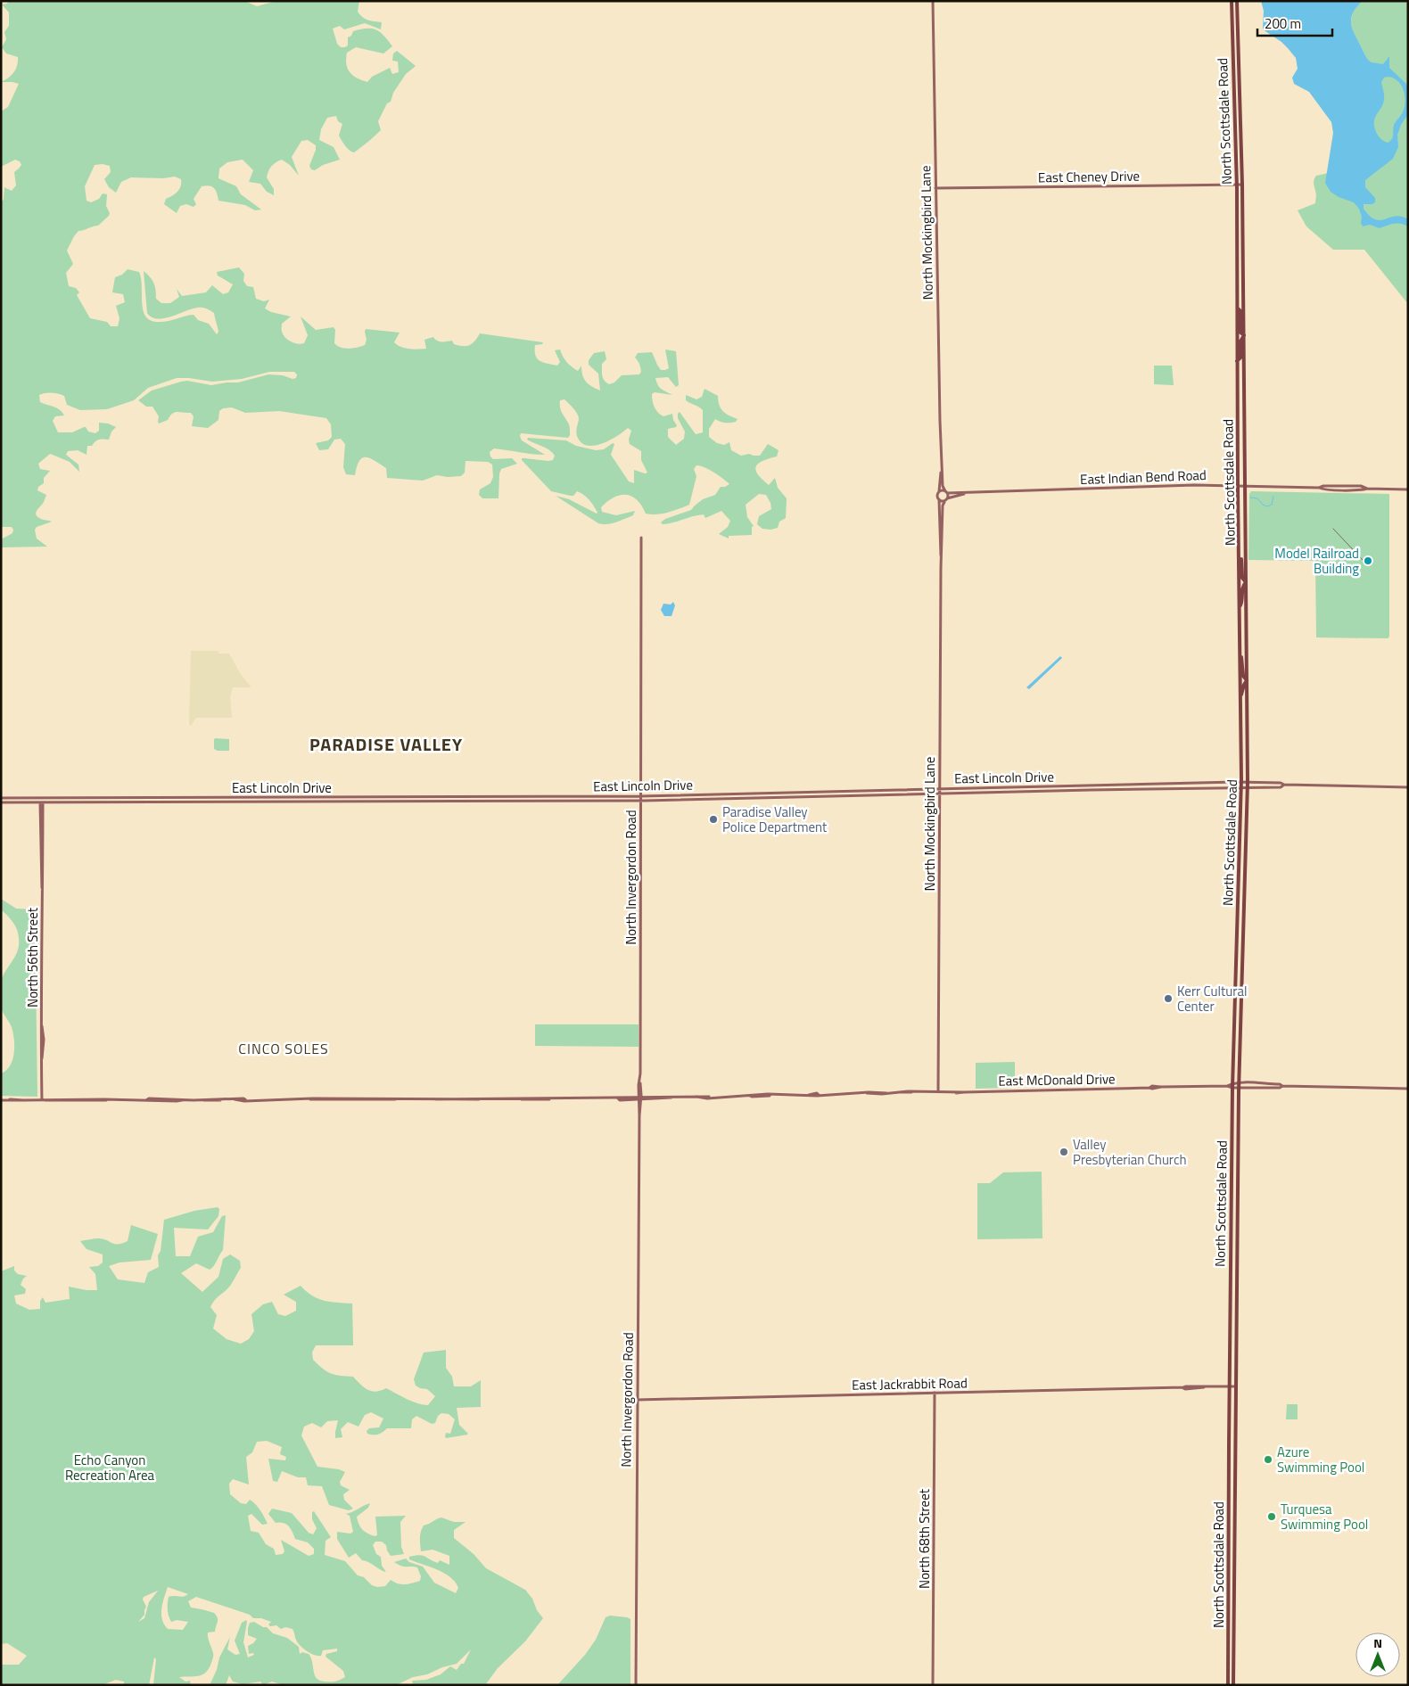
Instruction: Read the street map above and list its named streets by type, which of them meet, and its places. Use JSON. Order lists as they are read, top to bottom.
{
  "streets": {
    "main road": ["North Scottsdale Road"],
    "street": [
      "East Cheney Drive",
      "North Mockingbird Lane",
      "East Indian Bend Road",
      "East Lincoln Drive",
      "North Invergordon Road",
      "North 56th Street",
      "East McDonald Drive",
      "East Jackrabbit Road",
      "North 68th Street"
    ]
  },
  "crossings": [
    ["North Scottsdale Road", "East Cheney Drive"],
    ["North Scottsdale Road", "East Indian Bend Road"],
    ["North Scottsdale Road", "East Lincoln Drive"],
    ["North Scottsdale Road", "East McDonald Drive"],
    ["North Scottsdale Road", "East Jackrabbit Road"],
    ["East Cheney Drive", "North Mockingbird Lane"],
    ["North Mockingbird Lane", "East Indian Bend Road"],
    ["North Mockingbird Lane", "East Lincoln Drive"],
    ["North Mockingbird Lane", "East McDonald Drive"],
    ["East Lincoln Drive", "North Invergordon Road"],
    ["East Lincoln Drive", "North 56th Street"],
    ["North Invergordon Road", "East McDonald Drive"],
    ["North Invergordon Road", "East Jackrabbit Road"],
    ["North 56th Street", "East McDonald Drive"],
    ["East Jackrabbit Road", "North 68th Street"]
  ],
  "districts": ["PARADISE VALLEY", "CINCO SOLES"],
  "parks": ["Echo Canyon Recreation Area"],
  "places": [
    "Model Railroad Building",
    "Paradise Valley Police Department",
    "Kerr Cultural Center",
    "Valley Presbyterian Church",
    "Azure Swimming Pool",
    "Turquesa Swimming Pool"
  ],
  "scale_bar": "200 m",
  "north": "top"
}
